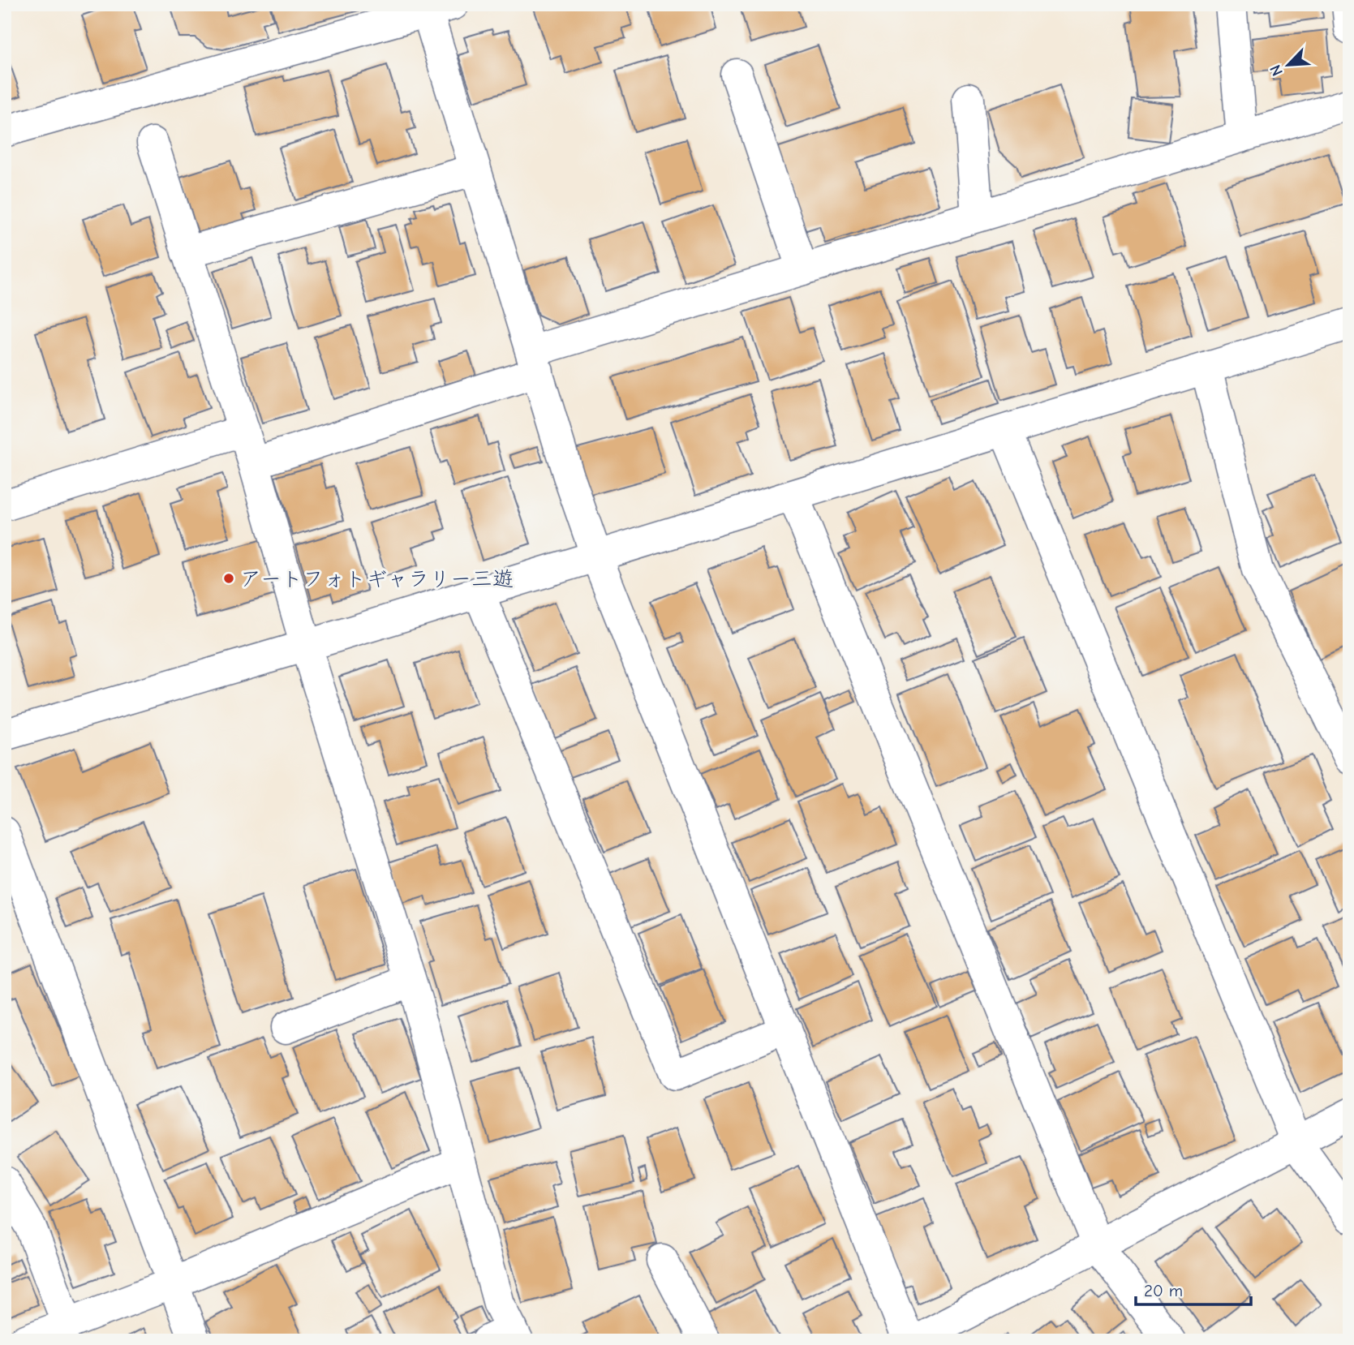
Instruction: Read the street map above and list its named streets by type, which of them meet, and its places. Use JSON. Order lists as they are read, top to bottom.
{
  "places": ["アートフォトギャラリー三遊"],
  "scale_bar": "20 m",
  "north": "bottom left"
}
